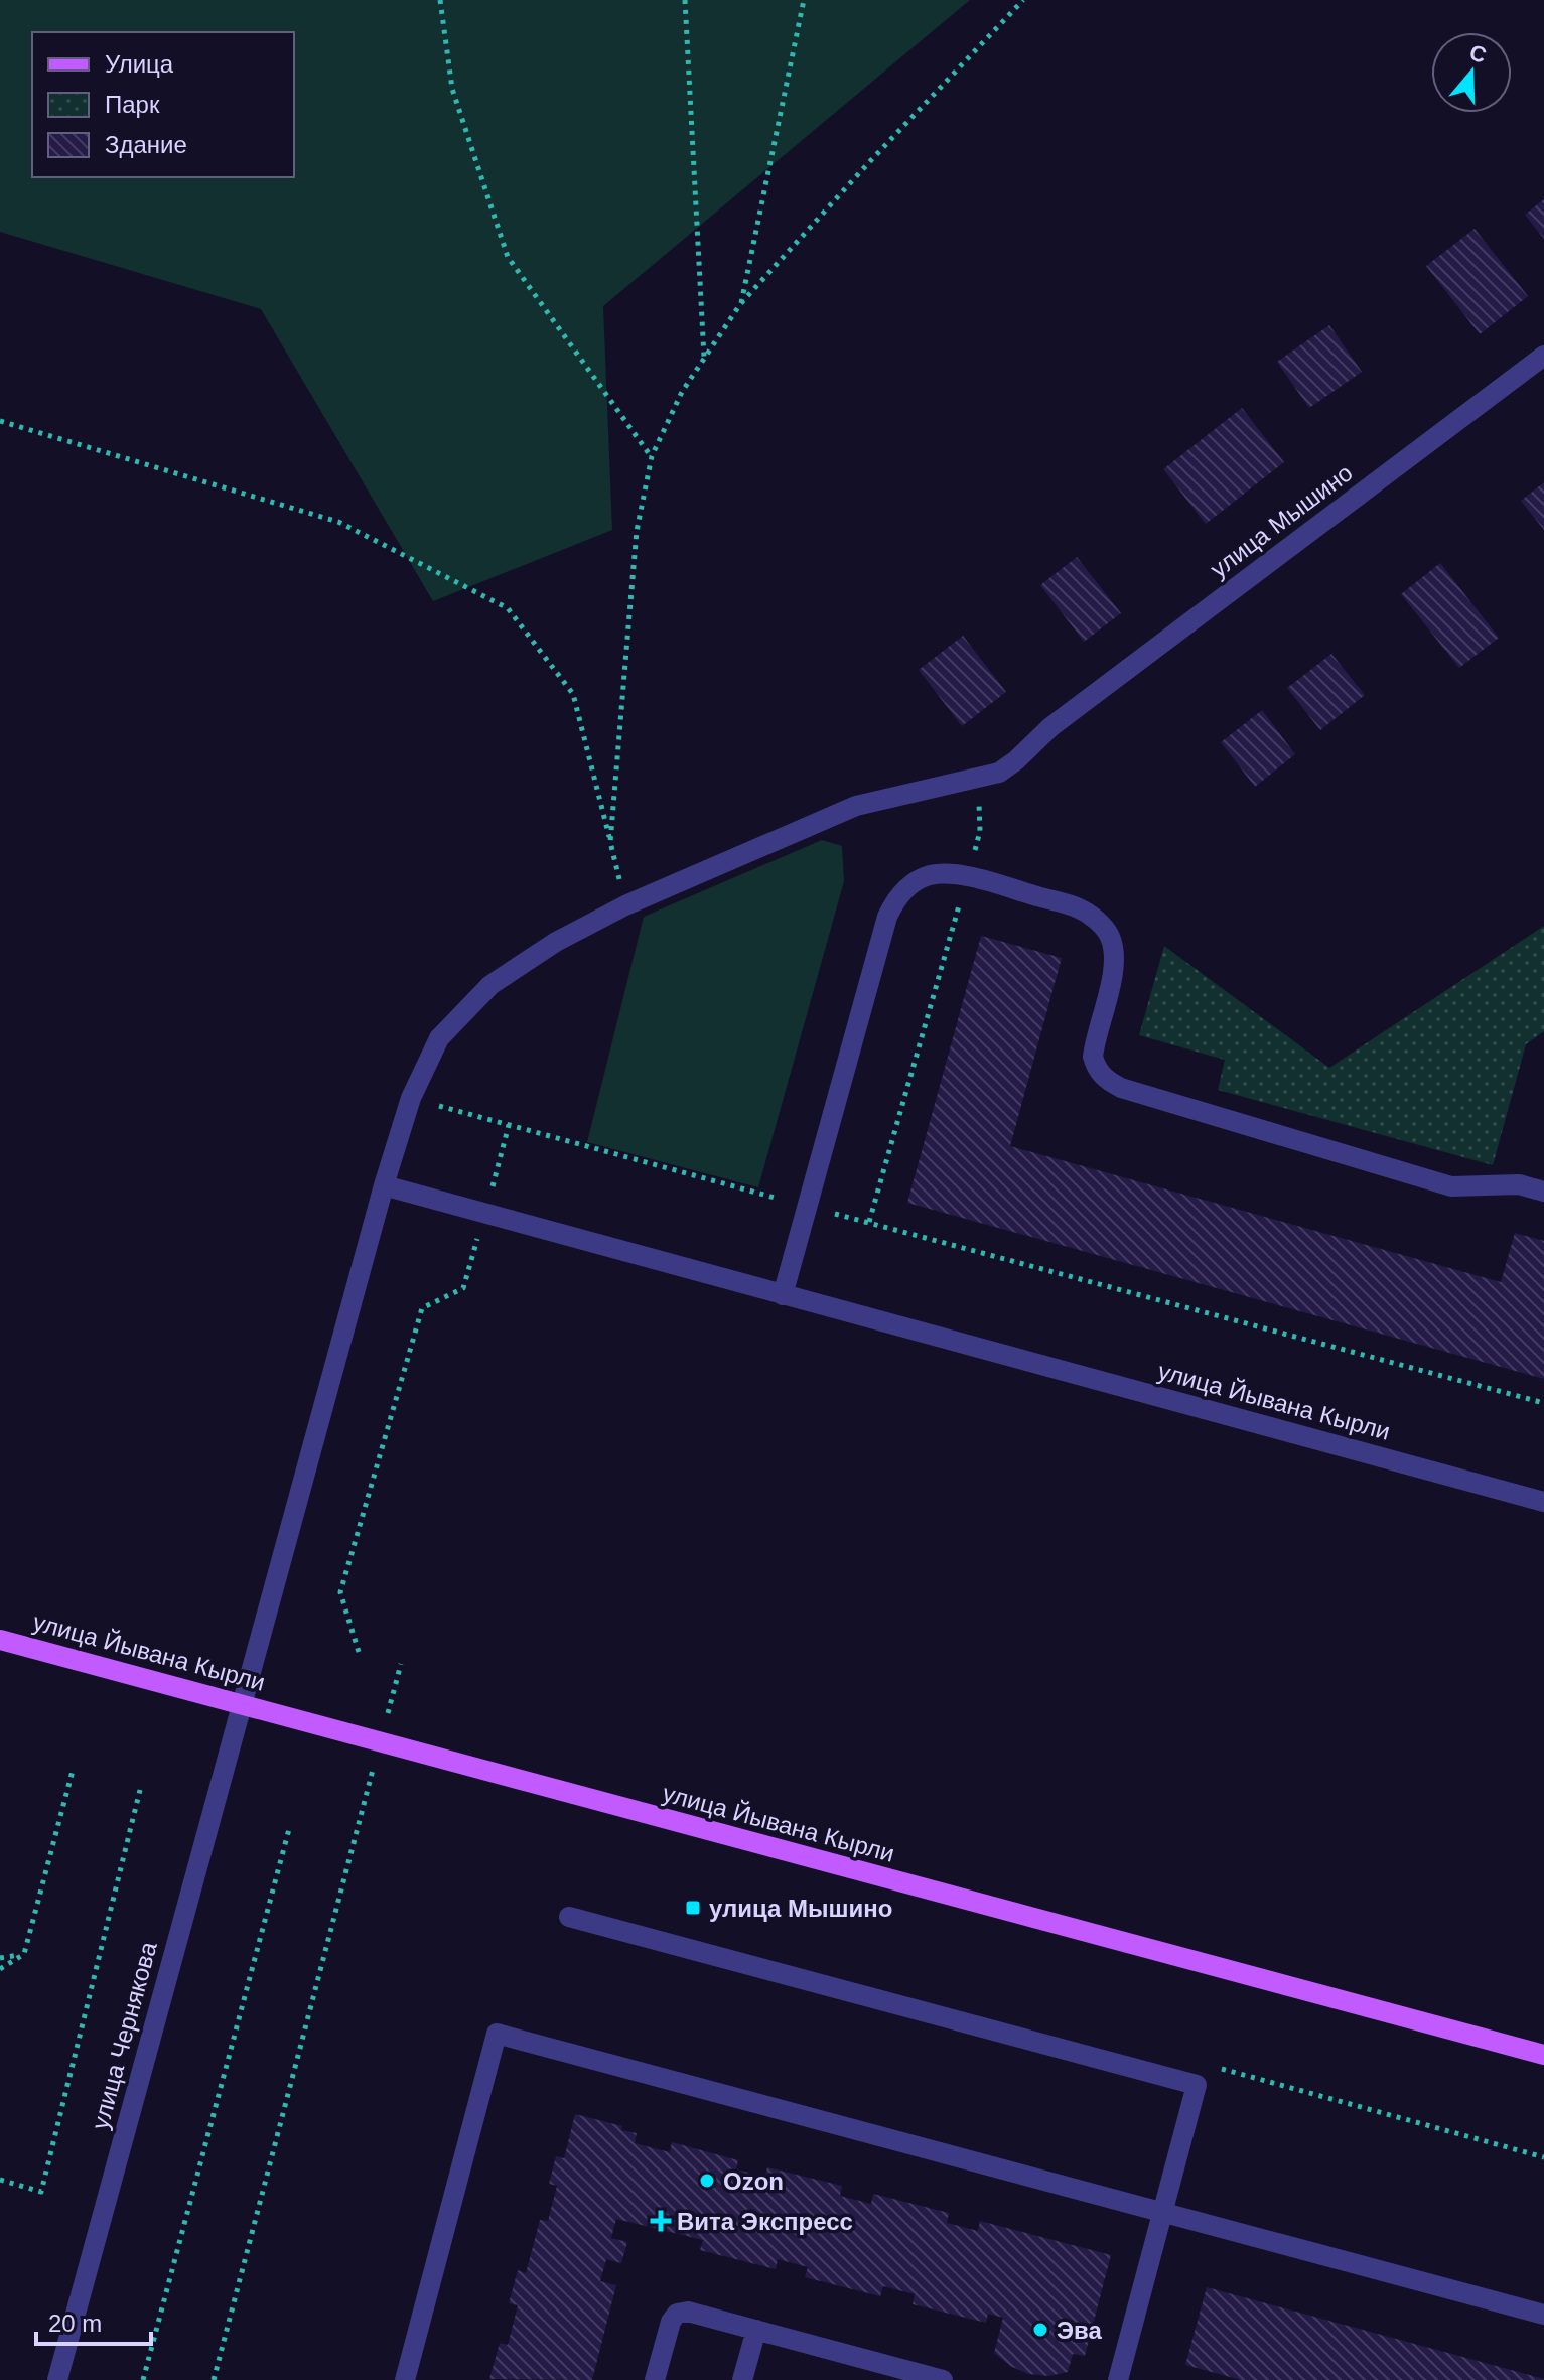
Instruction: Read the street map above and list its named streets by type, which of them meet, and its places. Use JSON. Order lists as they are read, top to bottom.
{
  "streets": {
    "main road": ["улица Йывана Кырли"],
    "street": ["улица Мышино", "улица Чернякова"]
  },
  "crossings": [
    ["улица Мышино", "улица Чернякова"],
    ["улица Йывана Кырли", "улица Чернякова"]
  ],
  "places": {
    "transit": ["улица Мышино"],
    "other": ["Ozon", "Эва"],
    "health": ["Вита Экспресс"]
  },
  "legend": ["Улица", "Парк", "Здание"],
  "scale_bar": "20 m",
  "north": "top"
}
